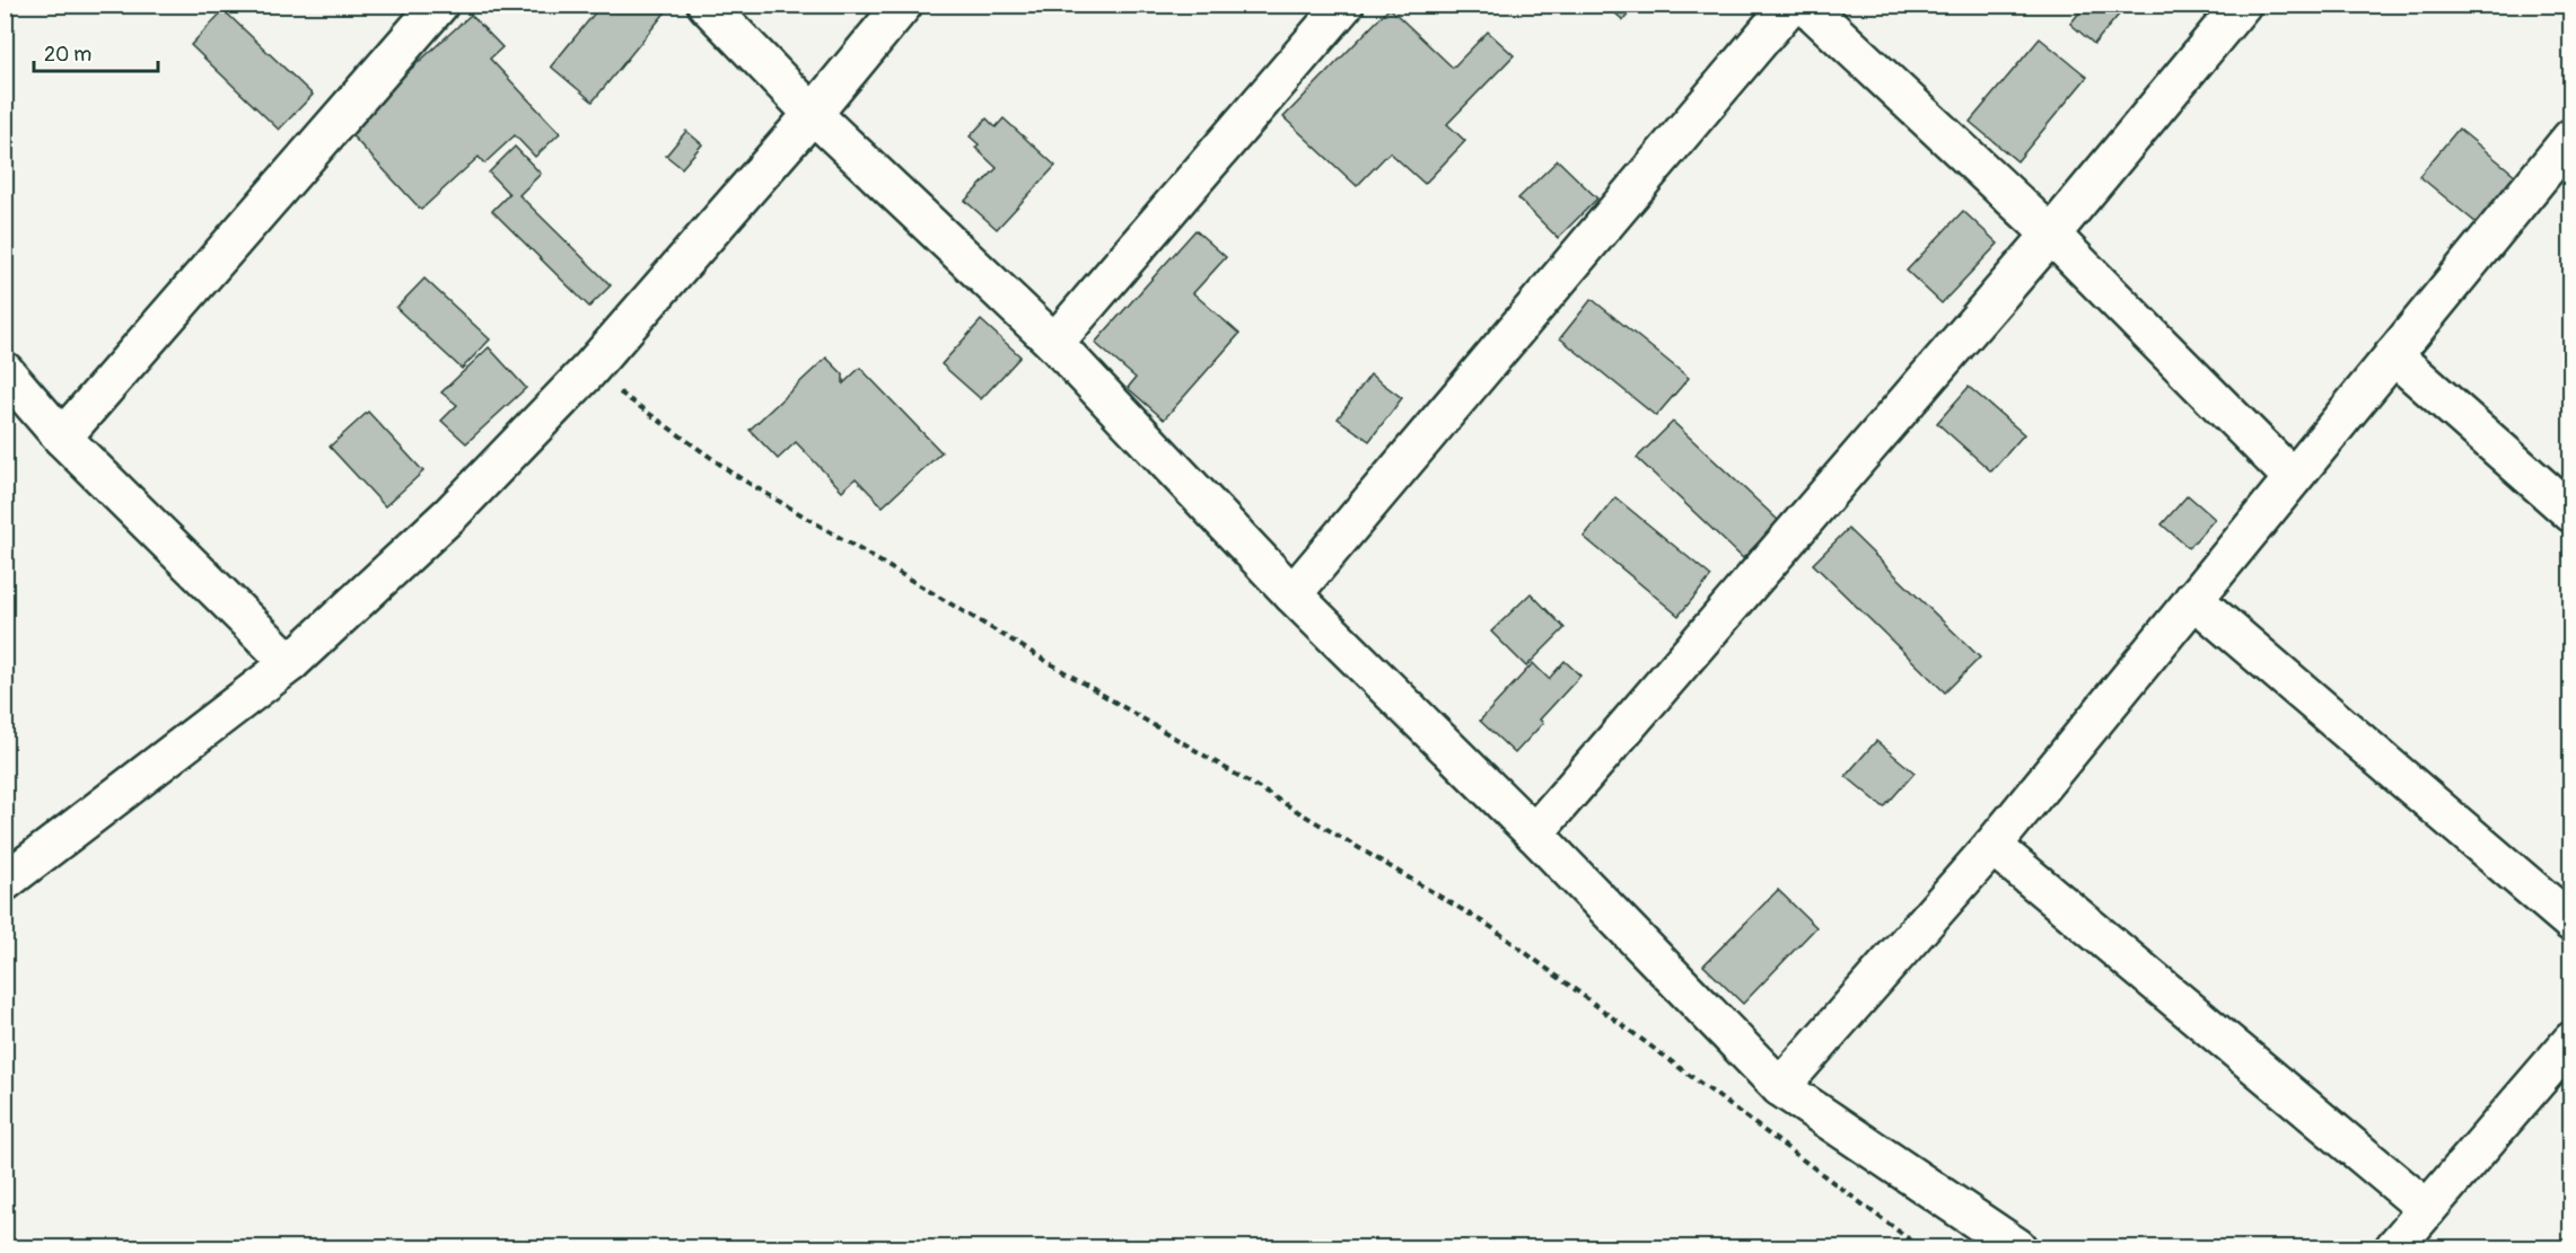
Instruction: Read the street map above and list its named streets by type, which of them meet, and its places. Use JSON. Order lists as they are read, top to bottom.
{
  "scale_bar": "20 m"
}
